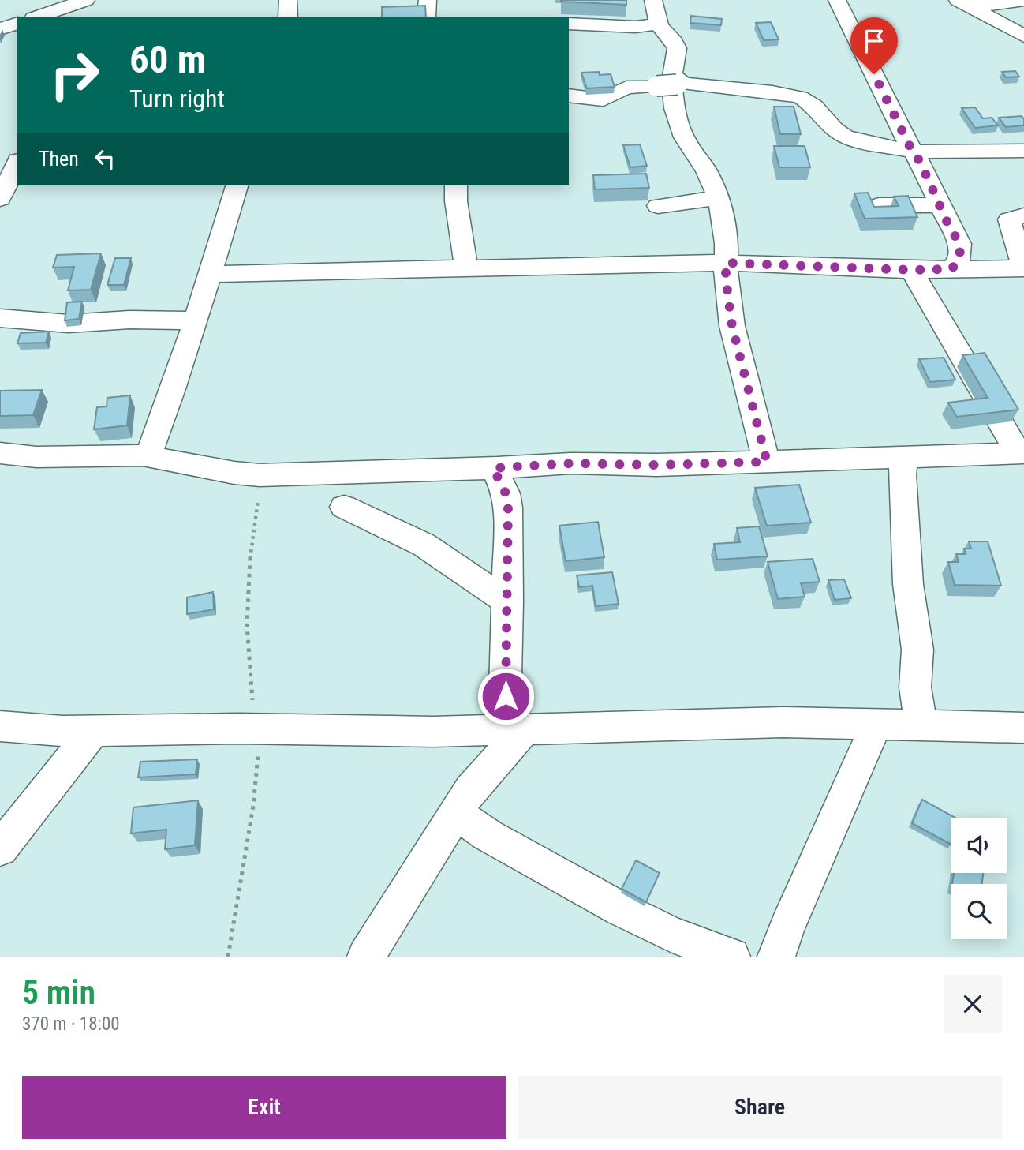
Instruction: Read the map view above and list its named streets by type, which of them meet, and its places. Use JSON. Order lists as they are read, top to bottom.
{
  "page": {
    "turn": ["60 m", "Turn right"],
    "then": "Then",
    "heading": ["5 min", "370 m · 18:00"],
    "buttons": ["Exit", "Share"]
  }
}
